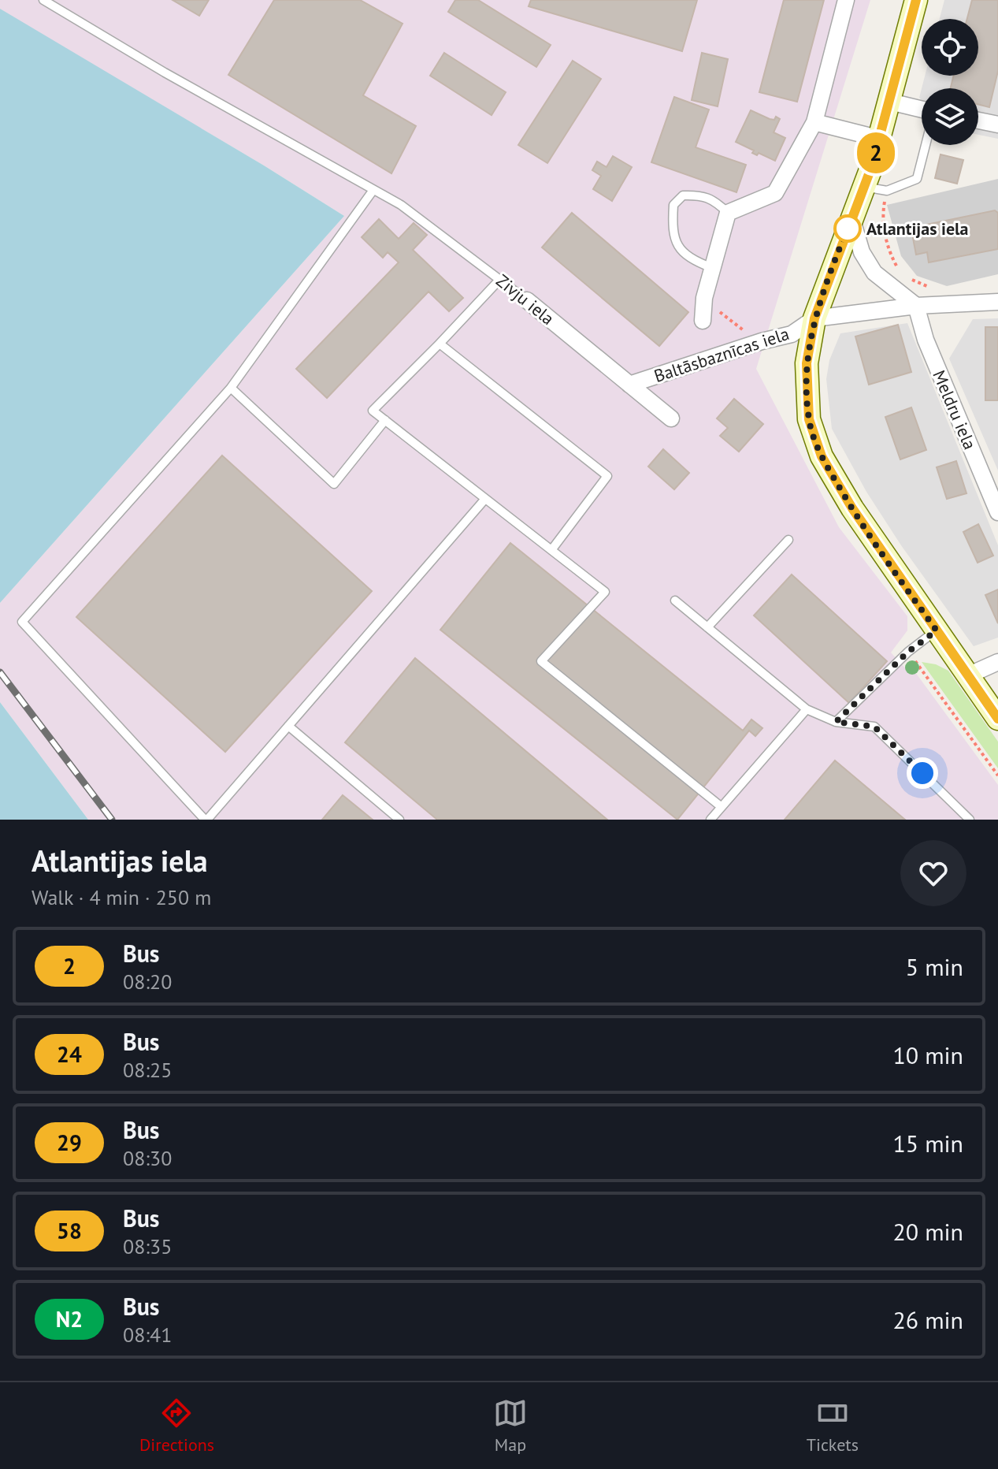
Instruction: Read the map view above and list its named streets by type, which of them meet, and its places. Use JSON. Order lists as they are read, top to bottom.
{
  "streets": {
    "street": ["Zivju iela", "Baltāsbaznīcas iela", "Meldru iela"]
  },
  "crossings": [
    ["Zivju iela", "Baltāsbaznīcas iela"],
    ["Baltāsbaznīcas iela", "Meldru iela"]
  ],
  "places": ["Atlantijas iela"],
  "lines": ["bus line 2"],
  "page": {
    "on_map": "2",
    "heading": ["Atlantijas iela", "Walk · 4 min · 250 m"],
    "list": [
      {
        "mark": "2",
        "name": "Bus",
        "note": "08:20",
        "value": "5 min"
      },
      {
        "mark": "24",
        "name": "Bus",
        "note": "08:25",
        "value": "10 min"
      },
      {
        "mark": "29",
        "name": "Bus",
        "note": "08:30",
        "value": "15 min"
      },
      {
        "mark": "58",
        "name": "Bus",
        "note": "08:35",
        "value": "20 min"
      },
      {
        "mark": "N2",
        "name": "Bus",
        "note": "08:41",
        "value": "26 min"
      }
    ],
    "tabs": ["Directions", "Map", "Tickets"]
  }
}
